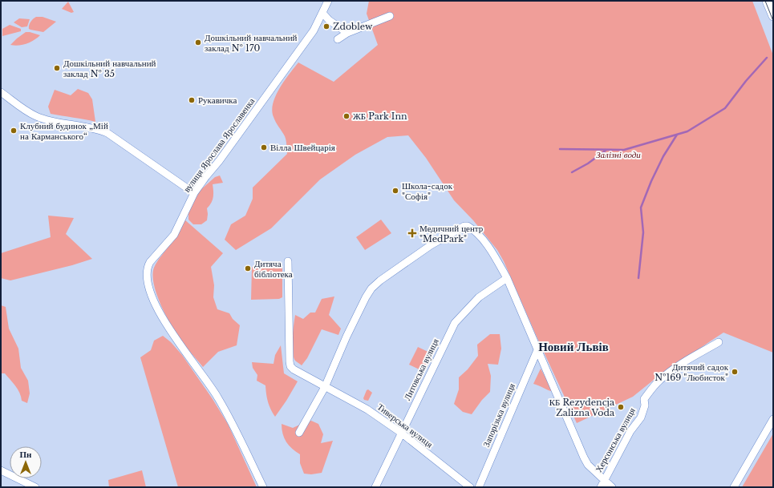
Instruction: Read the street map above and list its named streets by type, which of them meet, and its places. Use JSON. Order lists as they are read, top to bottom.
{
  "streets": {
    "street": [
      "вулиця Ярослава Ярославенка",
      "Литовська вулиця",
      "Запорізька вулиця",
      "Тиверська вулиця",
      "Херсонська вулиця"
    ]
  },
  "crossings": [
    ["Литовська вулиця", "Тиверська вулиця"]
  ],
  "districts": ["Новий Львів"],
  "parks": ["Залізні води"],
  "places": {
    "other": [
      "Zdoblew",
      "Дошкільний навчальний заклад № 170",
      "Дошкільний навчальний заклад № 35",
      "Рукавичка",
      "ЖБ Park Inn",
      "Клубний будинок „Мій на Карманського“",
      "Вілла Швейцарія",
      "Школа-садок \"Софія\"",
      "Дитяча бібліотека",
      "Дитячий садок №169 \"Любисток\"",
      "КБ Rezydencja Zalizna Voda"
    ],
    "health": ["Медичний центр \"MedPark\""]
  },
  "north": "top"
}
